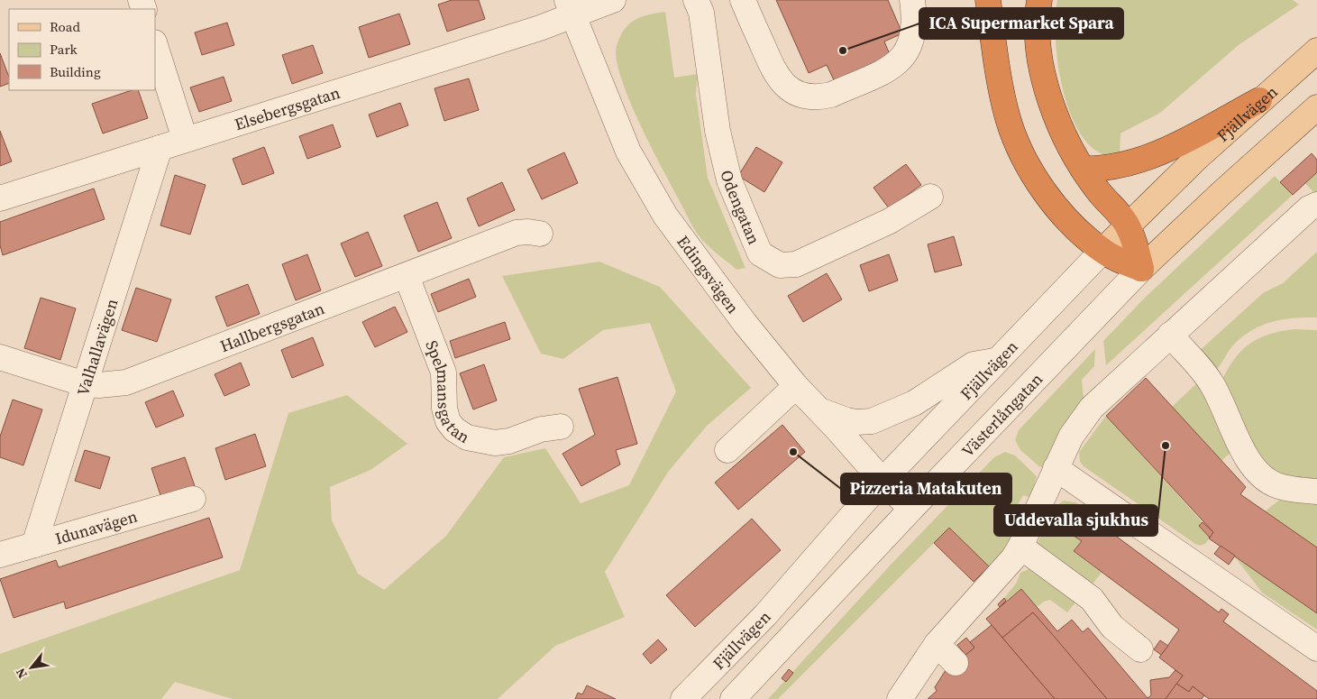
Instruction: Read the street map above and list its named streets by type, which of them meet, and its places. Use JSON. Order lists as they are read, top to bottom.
{
  "streets": {
    "main road": ["Fjällvägen"],
    "street": [
      "Elsebergsgatan",
      "Odengatan",
      "Edingsvägen",
      "Hallbergsgatan",
      "Valhallavägen",
      "Spelmansgatan",
      "Västerlångatan",
      "Idunavägen"
    ]
  },
  "crossings": [
    ["Elsebergsgatan", "Edingsvägen"],
    ["Elsebergsgatan", "Valhallavägen"],
    ["Fjällvägen", "Edingsvägen"],
    ["Edingsvägen", "Västerlångatan"],
    ["Hallbergsgatan", "Valhallavägen"],
    ["Hallbergsgatan", "Spelmansgatan"],
    ["Valhallavägen", "Idunavägen"]
  ],
  "places": ["ICA Supermarket Spara", "Uddevalla sjukhus", "Pizzeria Matakuten"],
  "legend": ["Road", "Park", "Building"],
  "north": "bottom left"
}
